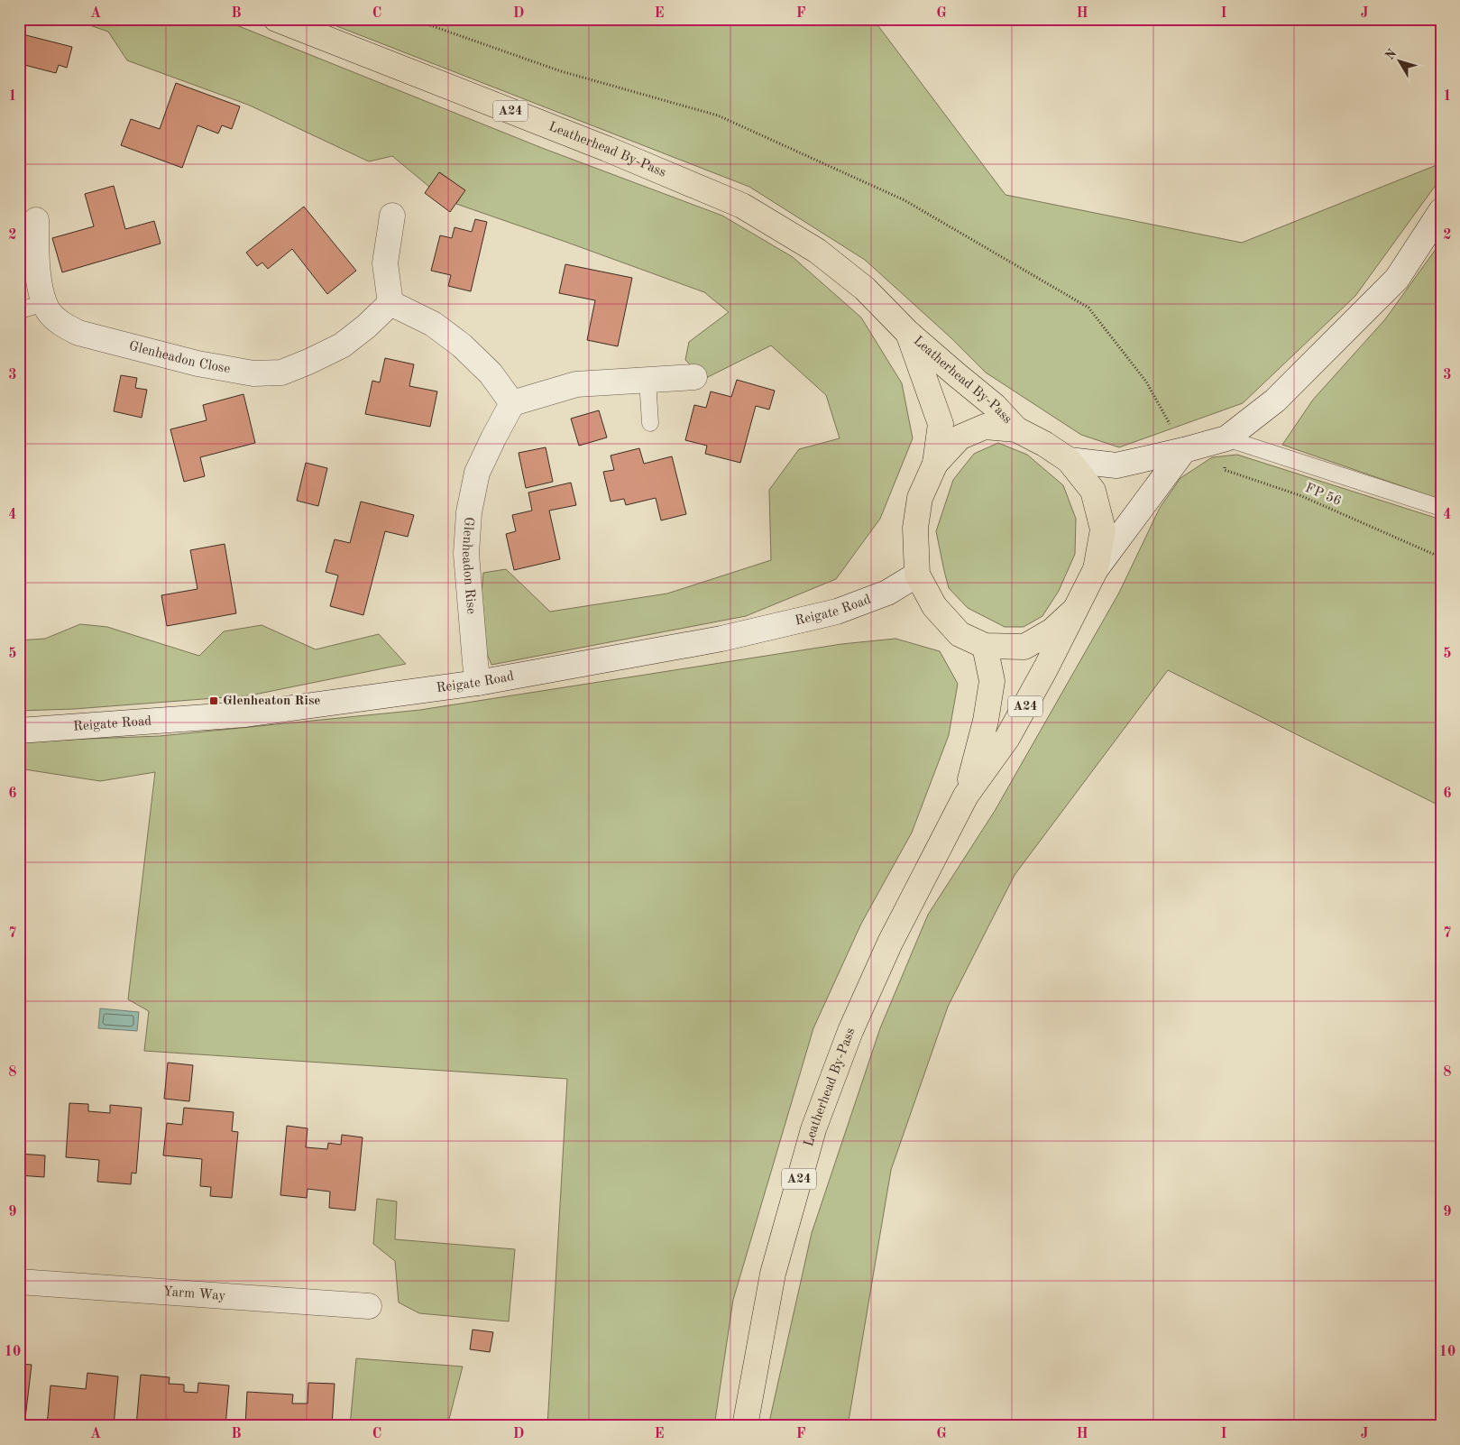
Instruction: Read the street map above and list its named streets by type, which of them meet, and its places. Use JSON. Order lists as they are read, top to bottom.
{
  "streets": {
    "highway": ["A24", "Leatherhead By-Pass"],
    "street": [
      "Glenheadon Close",
      "Glenheadon Rise",
      "Reigate Road",
      "Yarm Way"
    ],
    "path": ["FP 56"]
  },
  "crossings": [
    ["Glenheadon Rise", "Reigate Road"]
  ],
  "places": {
    "transit": ["Glenheaton Rise"]
  },
  "north": "top left",
  "grid": {
    "columns": [
      "A",
      "B",
      "C",
      "D",
      "E",
      "F",
      "G",
      "H",
      "I",
      "J"
    ],
    "rows": [
      "1",
      "2",
      "3",
      "4",
      "5",
      "6",
      "7",
      "8",
      "9",
      "10"
    ]
  }
}
